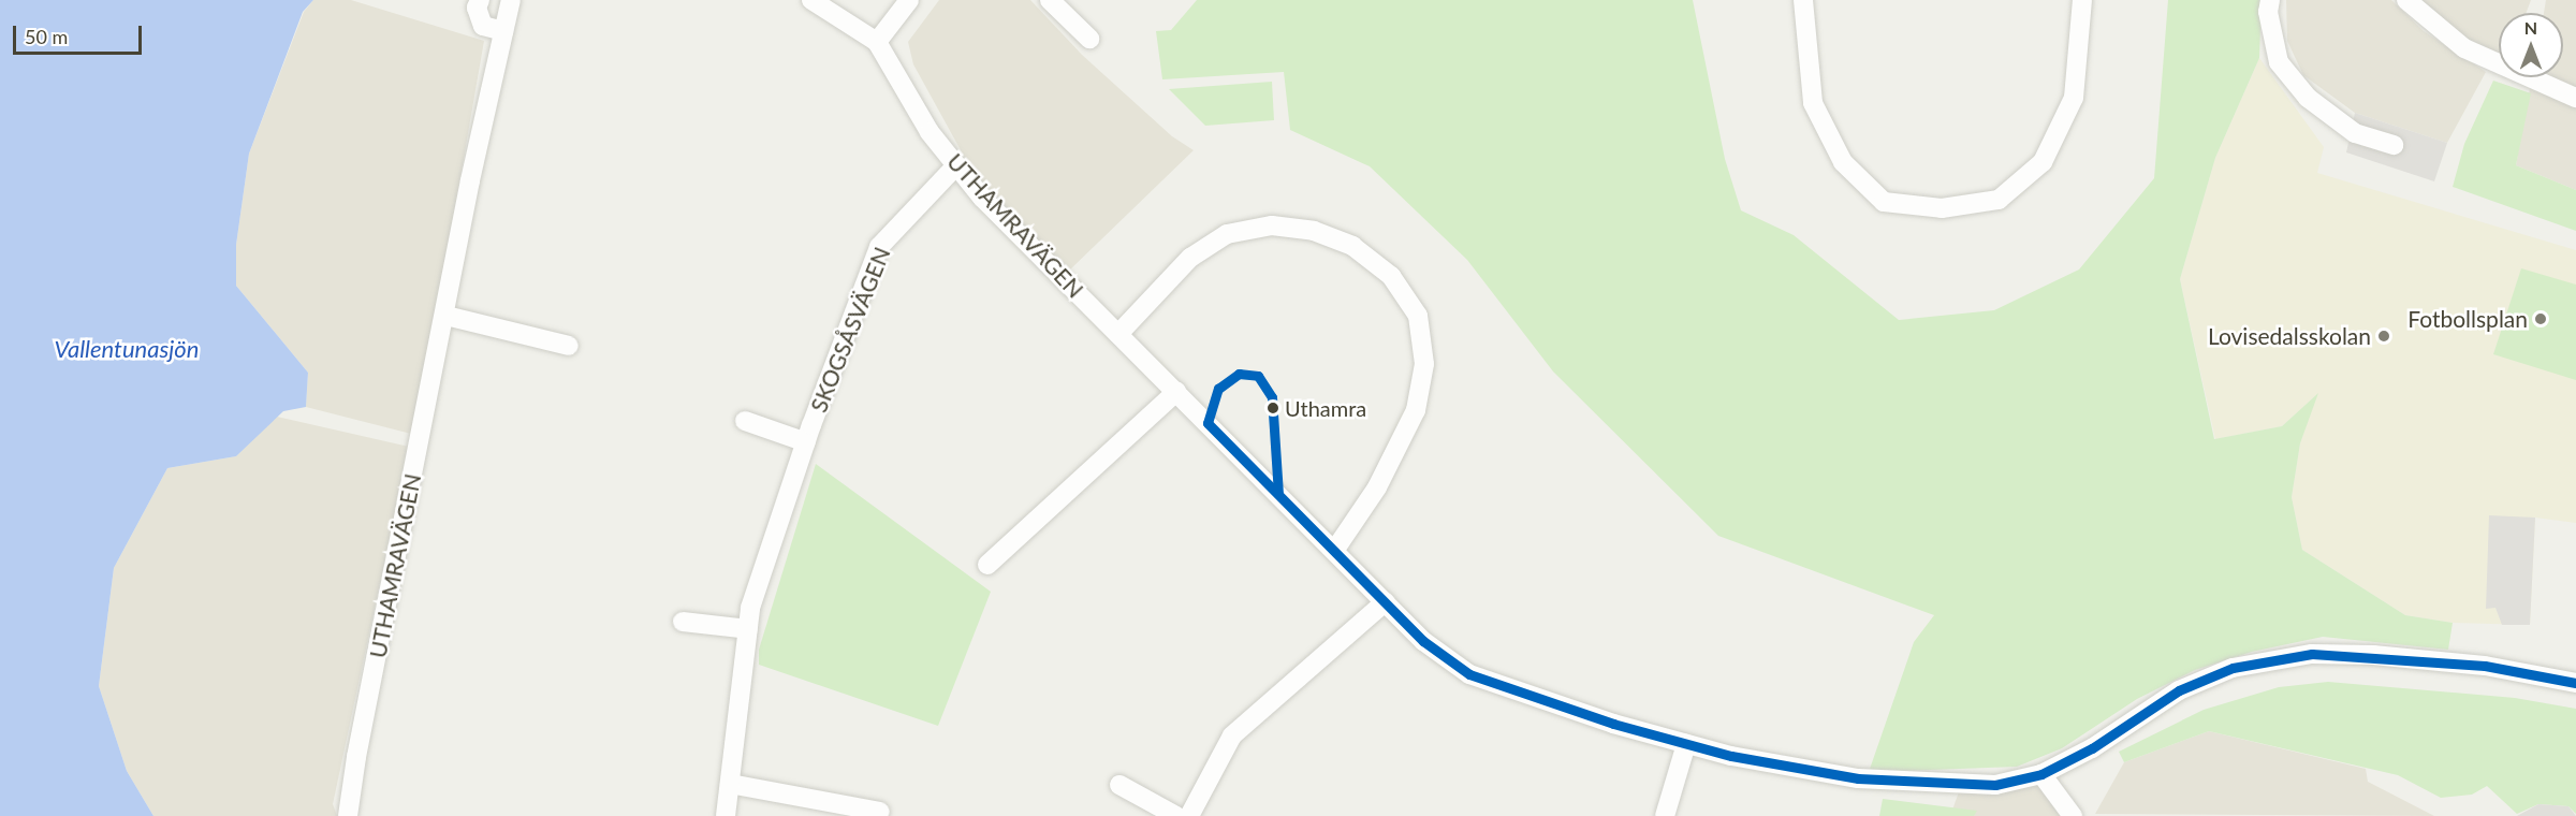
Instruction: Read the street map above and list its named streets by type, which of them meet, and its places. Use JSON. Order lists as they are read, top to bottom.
{
  "streets": {
    "street": ["UTHAMRAVÄGEN", "SKOGSÅSVÄGEN"]
  },
  "crossings": [
    ["UTHAMRAVÄGEN", "SKOGSÅSVÄGEN"]
  ],
  "water": ["Vallentunasjön"],
  "places": ["Fotbollsplan", "Lovisedalsskolan", "Uthamra"],
  "scale_bar": "50 m",
  "north": "top"
}
